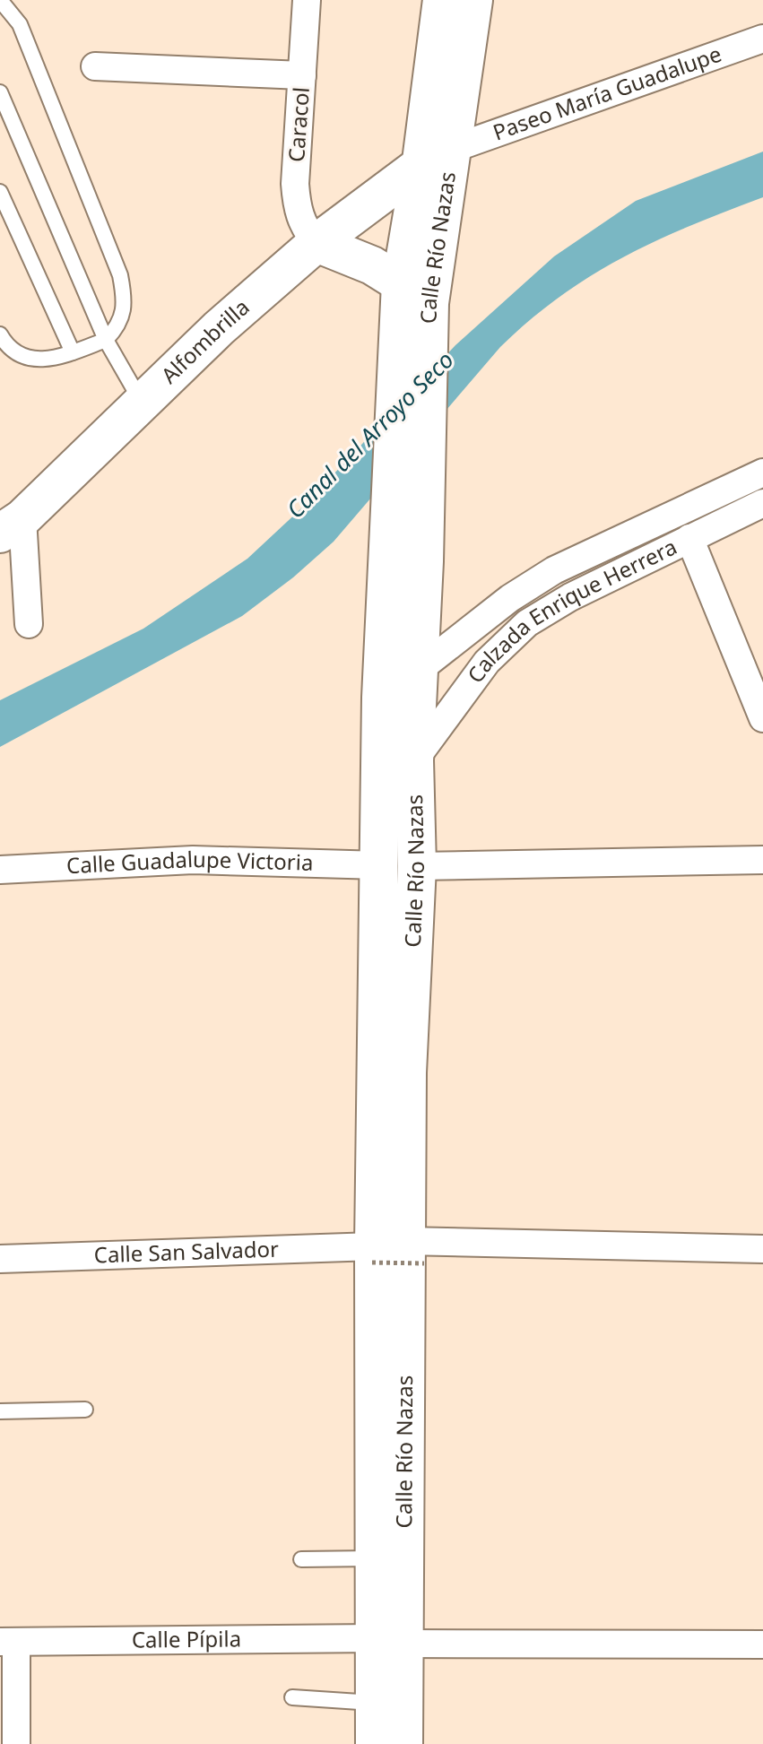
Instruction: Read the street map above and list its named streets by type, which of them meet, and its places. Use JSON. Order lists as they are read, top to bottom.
{
  "streets": {
    "street": [
      "Paseo María Guadalupe",
      "Caracol",
      "Calle Río Nazas",
      "Alfombrilla",
      "Calzada Enrique Herrera",
      "Calle Guadalupe Victoria",
      "Calle San Salvador",
      "Calle Pípila"
    ]
  },
  "crossings": [
    ["Paseo María Guadalupe", "Calle Río Nazas"],
    ["Paseo María Guadalupe", "Alfombrilla"],
    ["Caracol", "Alfombrilla"],
    ["Calle Río Nazas", "Alfombrilla"],
    ["Calle Río Nazas", "Calzada Enrique Herrera"],
    ["Calle Río Nazas", "Calle Guadalupe Victoria"],
    ["Calle Río Nazas", "Calle San Salvador"],
    ["Calle Río Nazas", "Calle Pípila"]
  ],
  "water": ["Canal del Arroyo Seco"]
}
